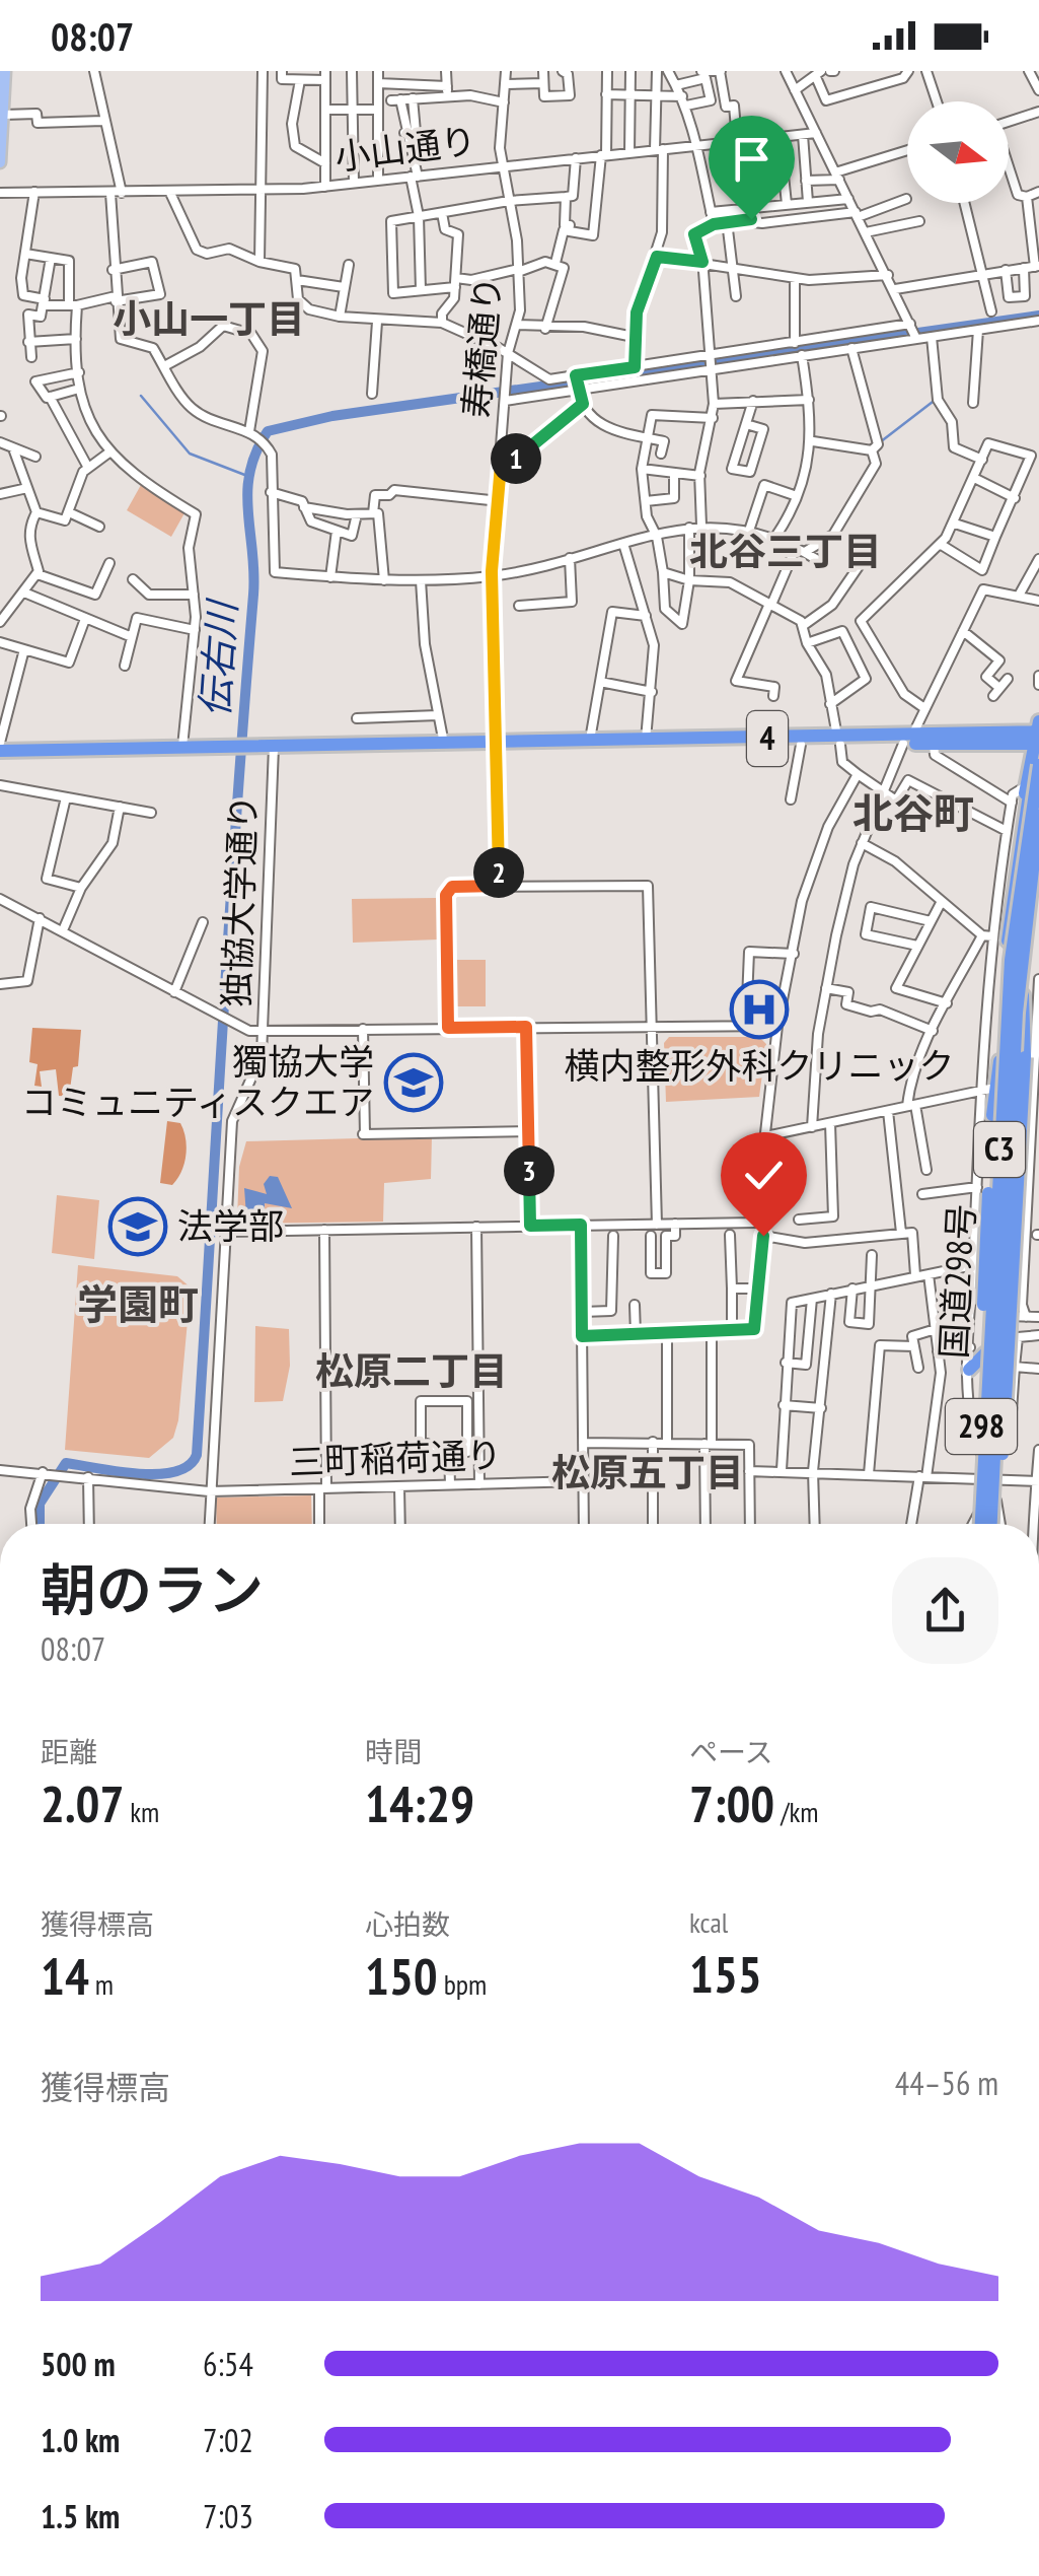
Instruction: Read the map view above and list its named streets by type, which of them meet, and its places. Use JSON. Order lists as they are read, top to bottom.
{
  "streets": {
    "highway": [
      "4",
      "C3",
      "国道298号",
      "298"
    ],
    "street": [
      "小山通り",
      "寿橋通り",
      "独協大学通り",
      "三町稲荷通り"
    ]
  },
  "crossings": [
    ["小山通り", "寿橋通り"],
    ["寿橋通り", "4"],
    ["4", "独協大学通り"],
    ["4", "298"],
    ["独協大学通り", "三町稲荷通り"],
    ["国道298号", "298"]
  ],
  "districts": [
    "小山一丁目",
    "北谷三丁目",
    "北谷町",
    "学園町",
    "松原二丁目",
    "松原五丁目"
  ],
  "water": ["伝右川"],
  "places": {
    "hospital": ["横内整形外科クリニック"],
    "school or university": ["獨協大学 コミュニティスクエア", "法学部"]
  },
  "north": "right",
  "page": {
    "status": "08:07",
    "pins": ["1", "2", "3"],
    "heading": ["朝のラン", "08:07"],
    "stats": [
      ["距離", "2.07 km"],
      ["時間", "14:29"],
      ["ペース", "7:00 /km"],
      ["獲得標高", "14 m"],
      ["心拍数", "150 bpm"],
      ["kcal", "155"]
    ],
    "chart": ["獲得標高", "44–56 m"],
    "list": [
      {
        "name": "500 m",
        "note": "6:54"
      },
      {
        "name": "1.0 km",
        "note": "7:02"
      },
      {
        "name": "1.5 km",
        "note": "7:03"
      }
    ]
  }
}
